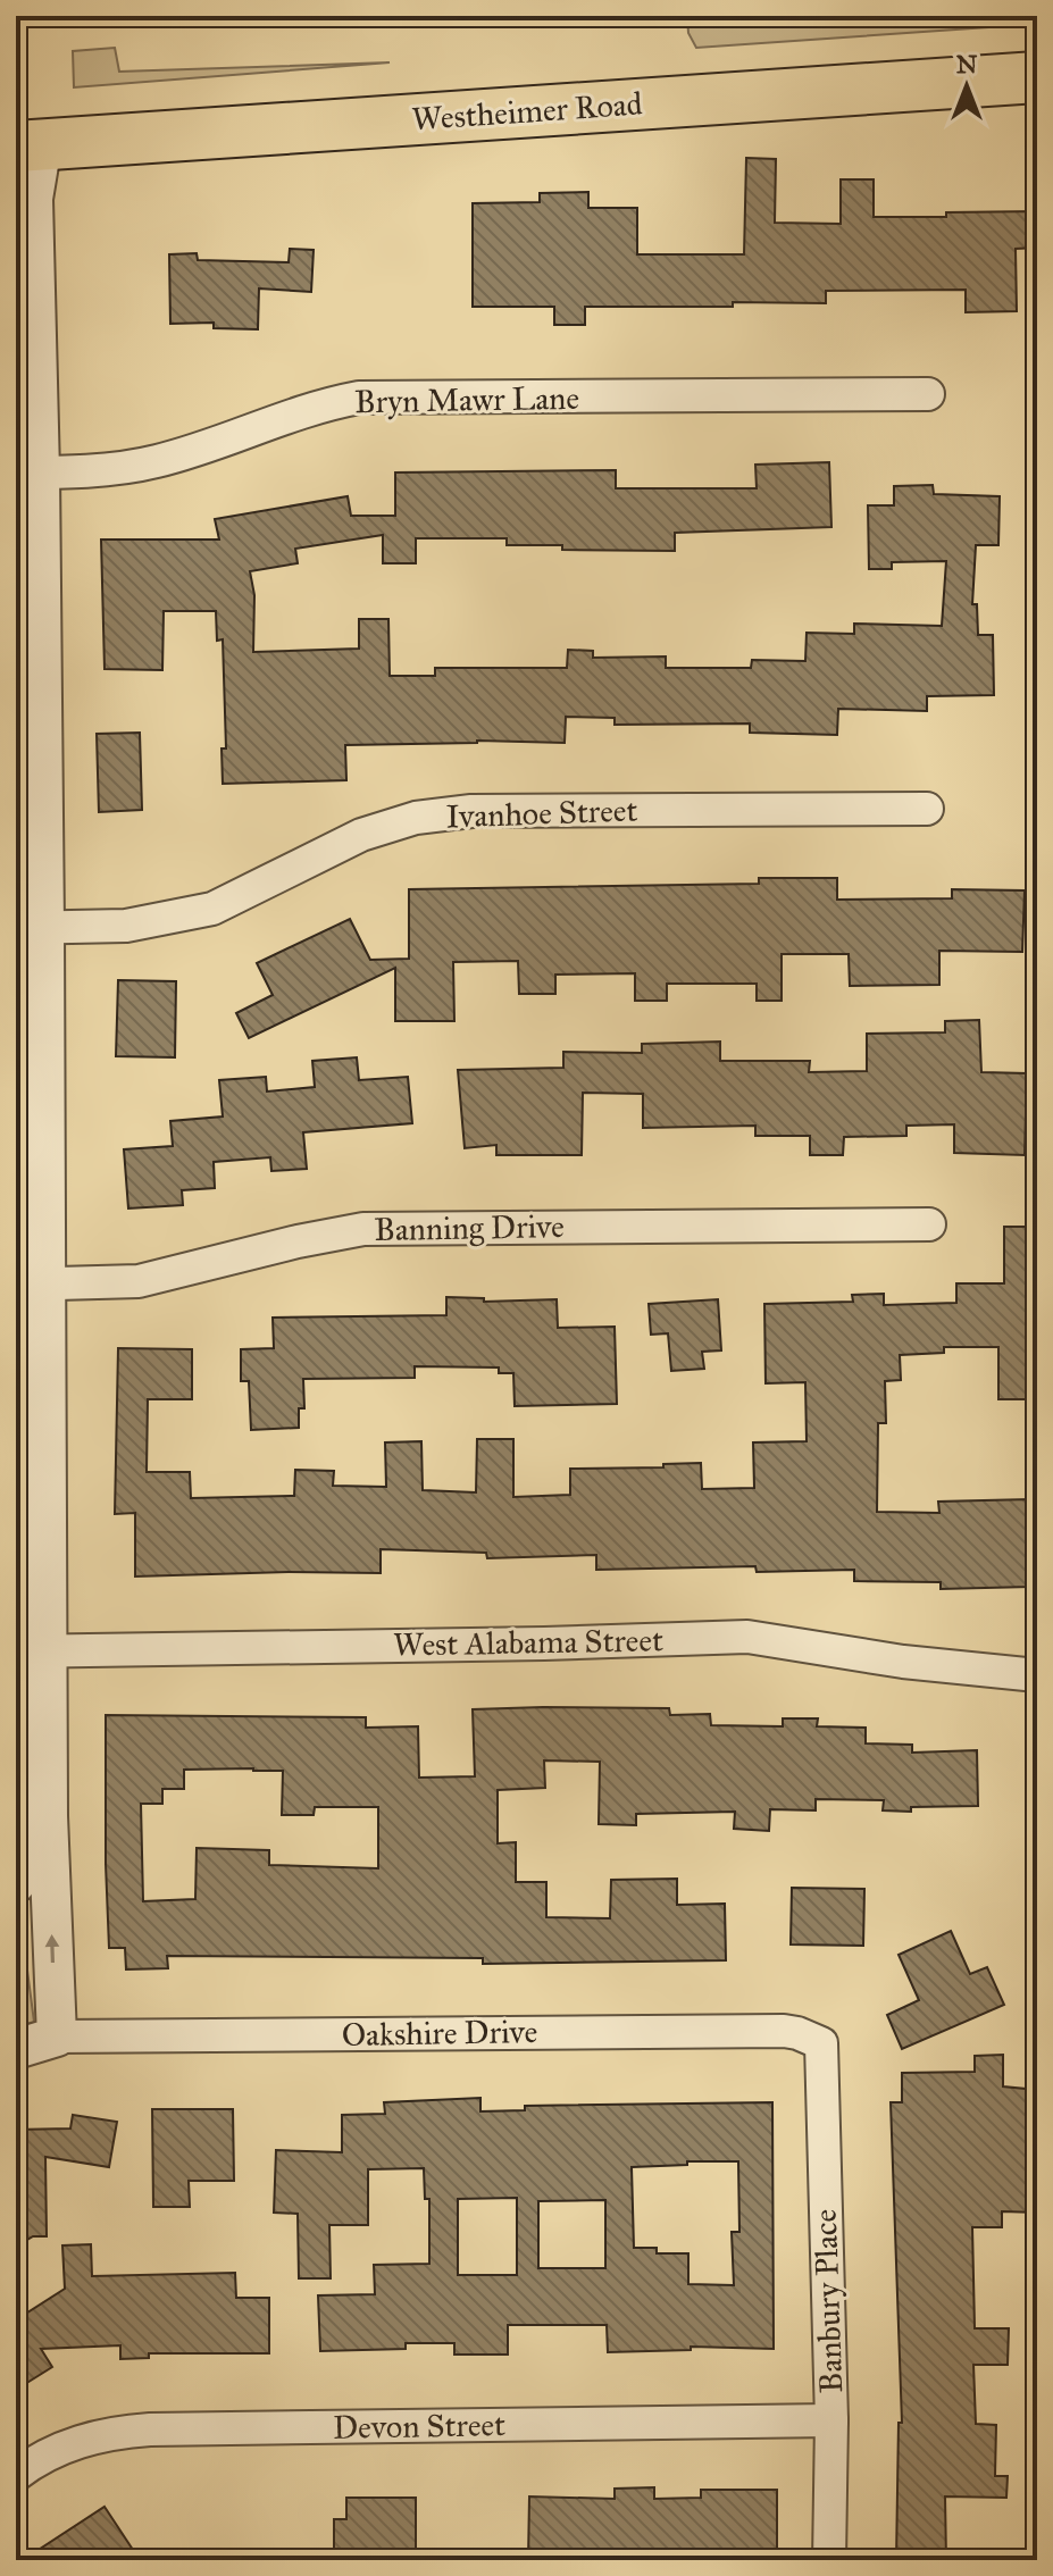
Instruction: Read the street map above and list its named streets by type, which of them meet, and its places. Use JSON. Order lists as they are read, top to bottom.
{
  "streets": {
    "main road": ["Westheimer Road"],
    "street": [
      "Bryn Mawr Lane",
      "Ivanhoe Street",
      "Banning Drive",
      "West Alabama Street",
      "Oakshire Drive",
      "Banbury Place",
      "Devon Street"
    ]
  },
  "crossings": [
    ["Oakshire Drive", "Banbury Place"],
    ["Banbury Place", "Devon Street"]
  ],
  "north": "top"
}
